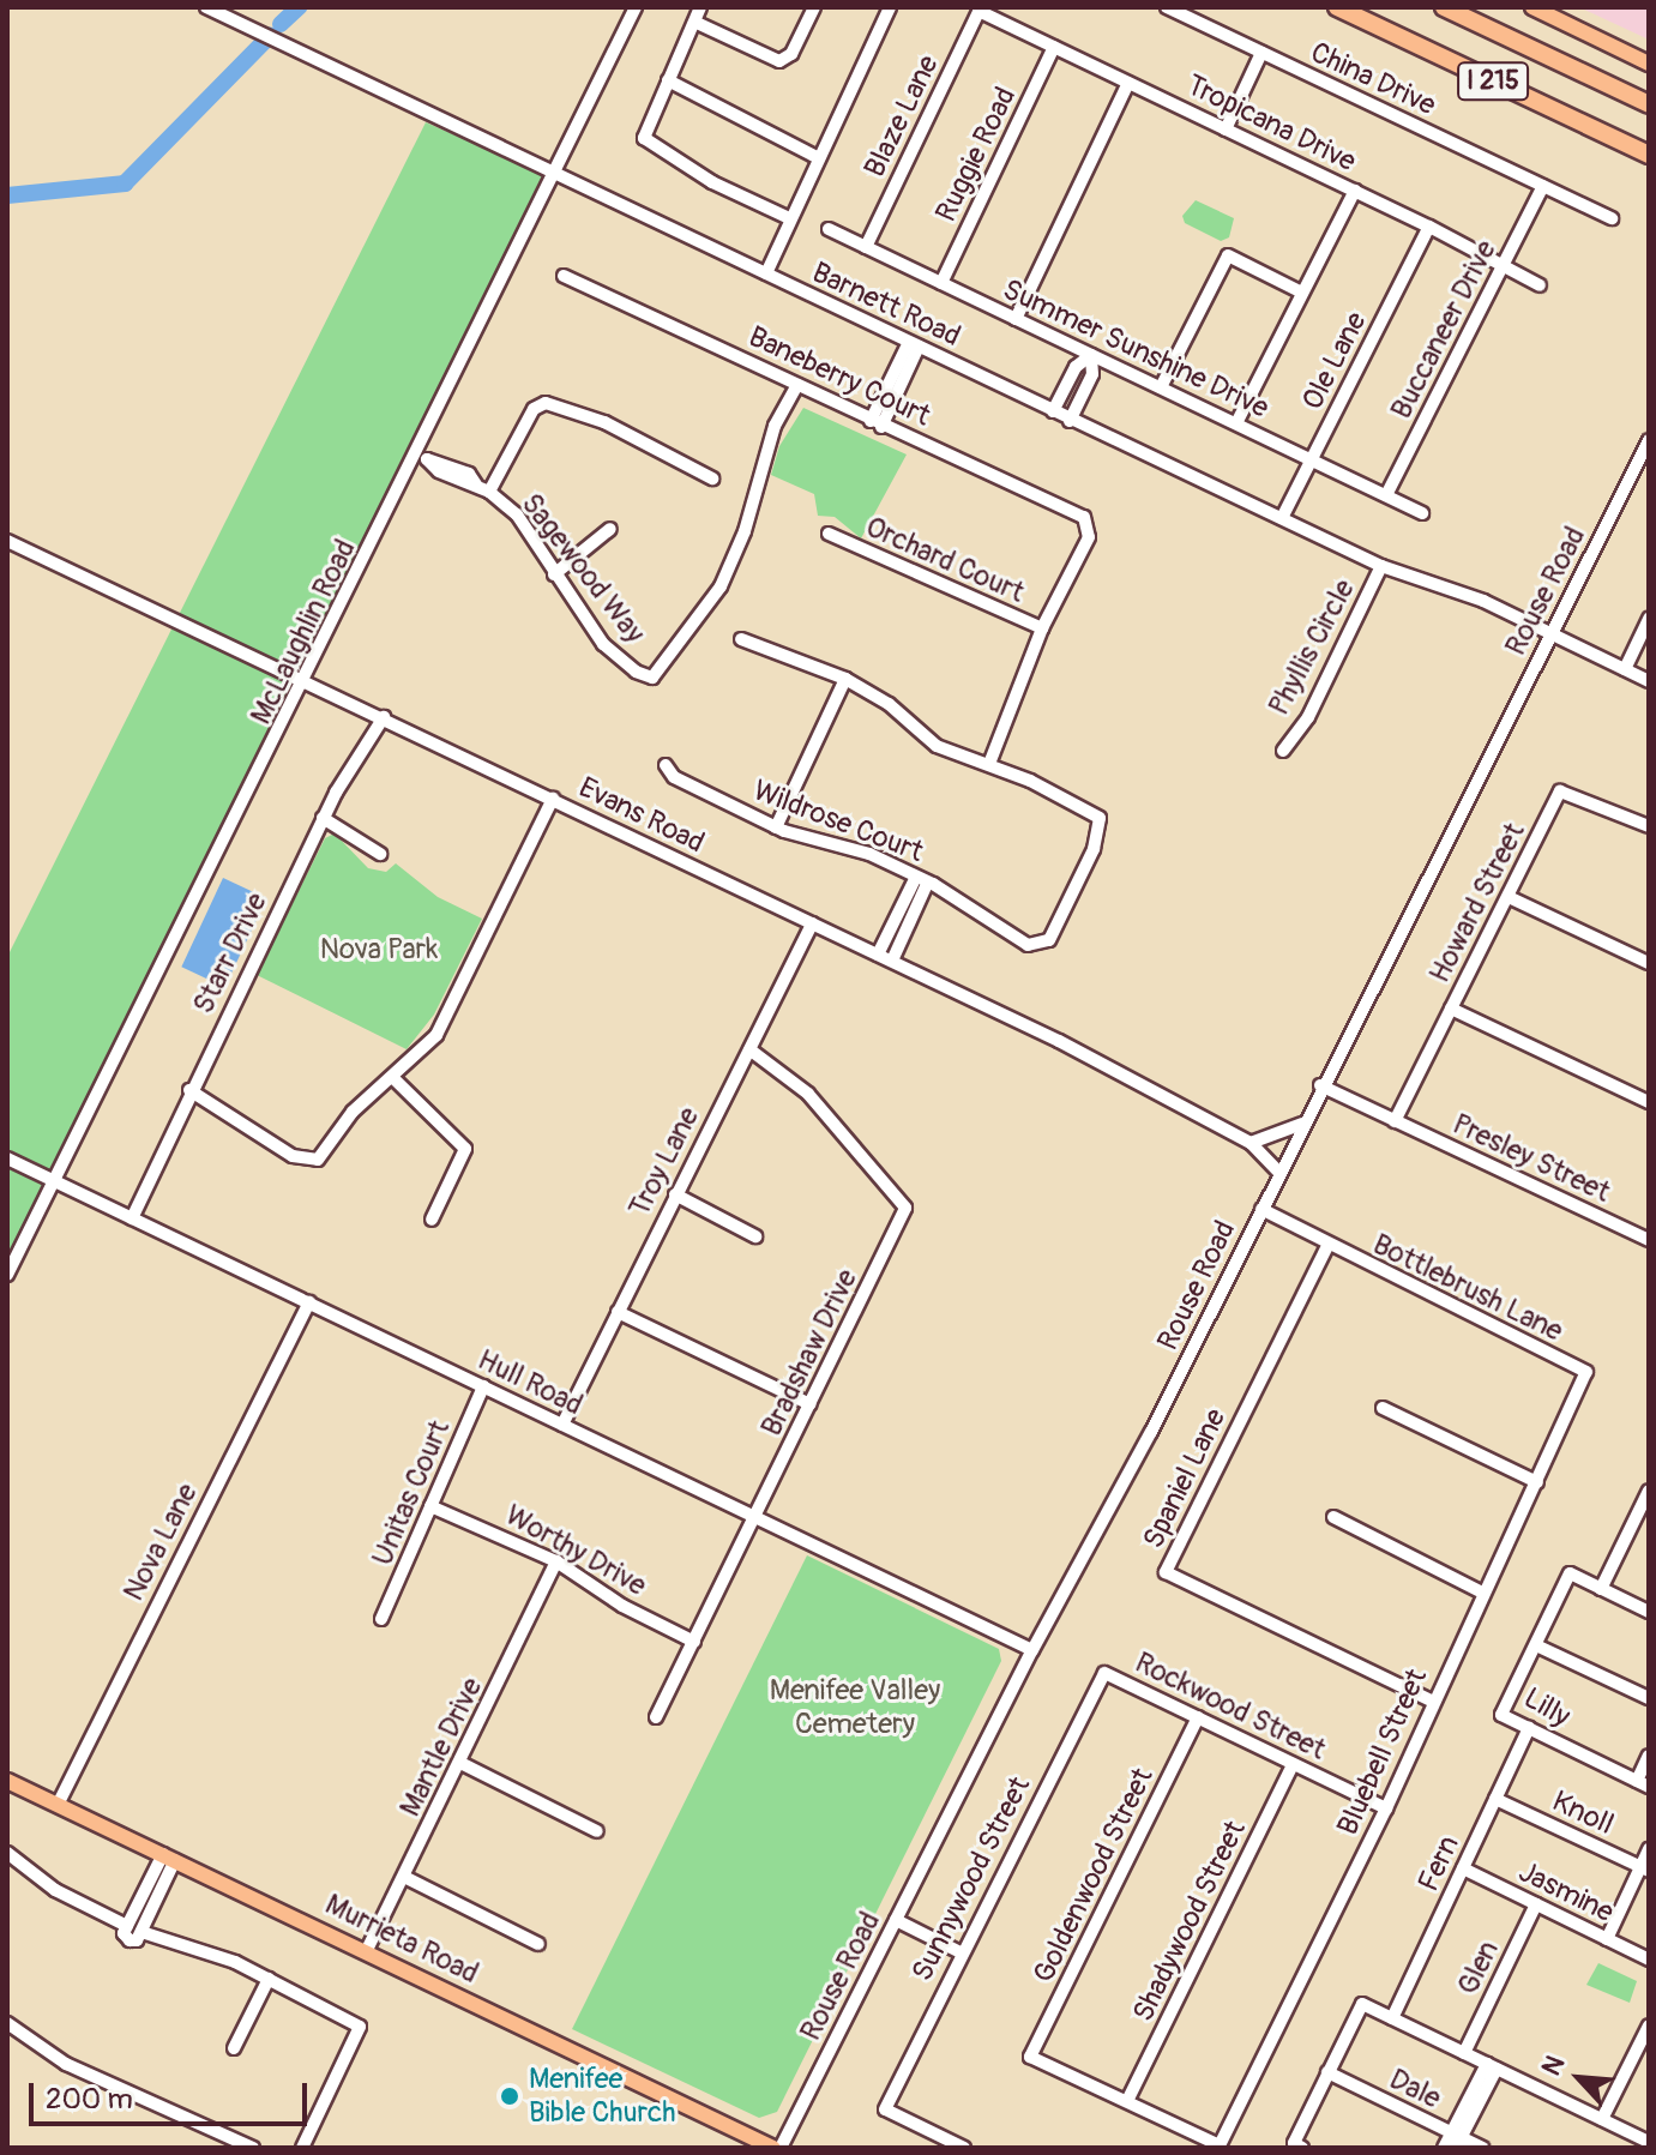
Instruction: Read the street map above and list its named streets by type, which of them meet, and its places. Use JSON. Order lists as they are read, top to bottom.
{
  "streets": {
    "highway": ["I 215"],
    "main road": ["Murrieta Road"],
    "street": [
      "China Drive",
      "Blaze Lane",
      "Tropicana Drive",
      "Ruggie Road",
      "Barnett Road",
      "Buccaneer Drive",
      "Summer Sunshine Drive",
      "Ole Lane",
      "Baneberry Court",
      "Orchard Court",
      "Sagewood Way",
      "Rouse Road",
      "McLaughlin Road",
      "Phyllis Circle",
      "Evans Road",
      "Wildrose Court",
      "Howard Street",
      "Starr Drive",
      "Presley Street",
      "Troy Lane",
      "Bottlebrush Lane",
      "Bradshaw Drive",
      "Hull Road",
      "Spaniel Lane",
      "Unitas Court",
      "Nova Lane",
      "Worthy Drive",
      "Rockwood Street",
      "Lilly",
      "Mantle Drive",
      "Bluebell Street",
      "Knoll",
      "Fern",
      "Goldenwood Street",
      "Sunnywood Street",
      "Jasmine",
      "Shadywood Street",
      "Glen",
      "Dale"
    ]
  },
  "crossings": [
    ["China Drive", "Buccaneer Drive"],
    ["Blaze Lane", "Tropicana Drive"],
    ["Blaze Lane", "Summer Sunshine Drive"],
    ["Tropicana Drive", "Ruggie Road"],
    ["Tropicana Drive", "Buccaneer Drive"],
    ["Tropicana Drive", "Ole Lane"],
    ["Ruggie Road", "Summer Sunshine Drive"],
    ["Barnett Road", "Ole Lane"],
    ["Barnett Road", "Rouse Road"],
    ["Barnett Road", "McLaughlin Road"],
    ["Barnett Road", "Phyllis Circle"],
    ["Buccaneer Drive", "Summer Sunshine Drive"],
    ["Summer Sunshine Drive", "Ole Lane"],
    ["Baneberry Court", "Orchard Court"],
    ["Baneberry Court", "Sagewood Way"],
    ["Sagewood Way", "McLaughlin Road"],
    ["Rouse Road", "Evans Road"],
    ["Rouse Road", "Presley Street"],
    ["Rouse Road", "Bottlebrush Lane"],
    ["Rouse Road", "Hull Road"],
    ["McLaughlin Road", "Evans Road"],
    ["McLaughlin Road", "Hull Road"],
    ["Evans Road", "Starr Drive"],
    ["Evans Road", "Troy Lane"],
    ["Howard Street", "Presley Street"],
    ["Starr Drive", "Hull Road"],
    ["Troy Lane", "Bradshaw Drive"],
    ["Troy Lane", "Hull Road"],
    ["Bottlebrush Lane", "Spaniel Lane"],
    ["Bottlebrush Lane", "Bluebell Street"],
    ["Bradshaw Drive", "Hull Road"],
    ["Bradshaw Drive", "Worthy Drive"],
    ["Hull Road", "Unitas Court"],
    ["Hull Road", "Nova Lane"],
    ["Spaniel Lane", "Bluebell Street"],
    ["Unitas Court", "Worthy Drive"],
    ["Nova Lane", "Murrieta Road"],
    ["Worthy Drive", "Mantle Drive"],
    ["Rockwood Street", "Bluebell Street"],
    ["Rockwood Street", "Goldenwood Street"],
    ["Rockwood Street", "Sunnywood Street"],
    ["Rockwood Street", "Shadywood Street"],
    ["Lilly", "Fern"],
    ["Mantle Drive", "Murrieta Road"],
    ["Knoll", "Fern"],
    ["Fern", "Jasmine"],
    ["Goldenwood Street", "Shadywood Street"],
    ["Jasmine", "Glen"]
  ],
  "parks": ["Nova Park", "Menifee Valley Cemetery"],
  "places": ["Menifee Bible Church"],
  "scale_bar": "200 m",
  "north": "top left"
}
